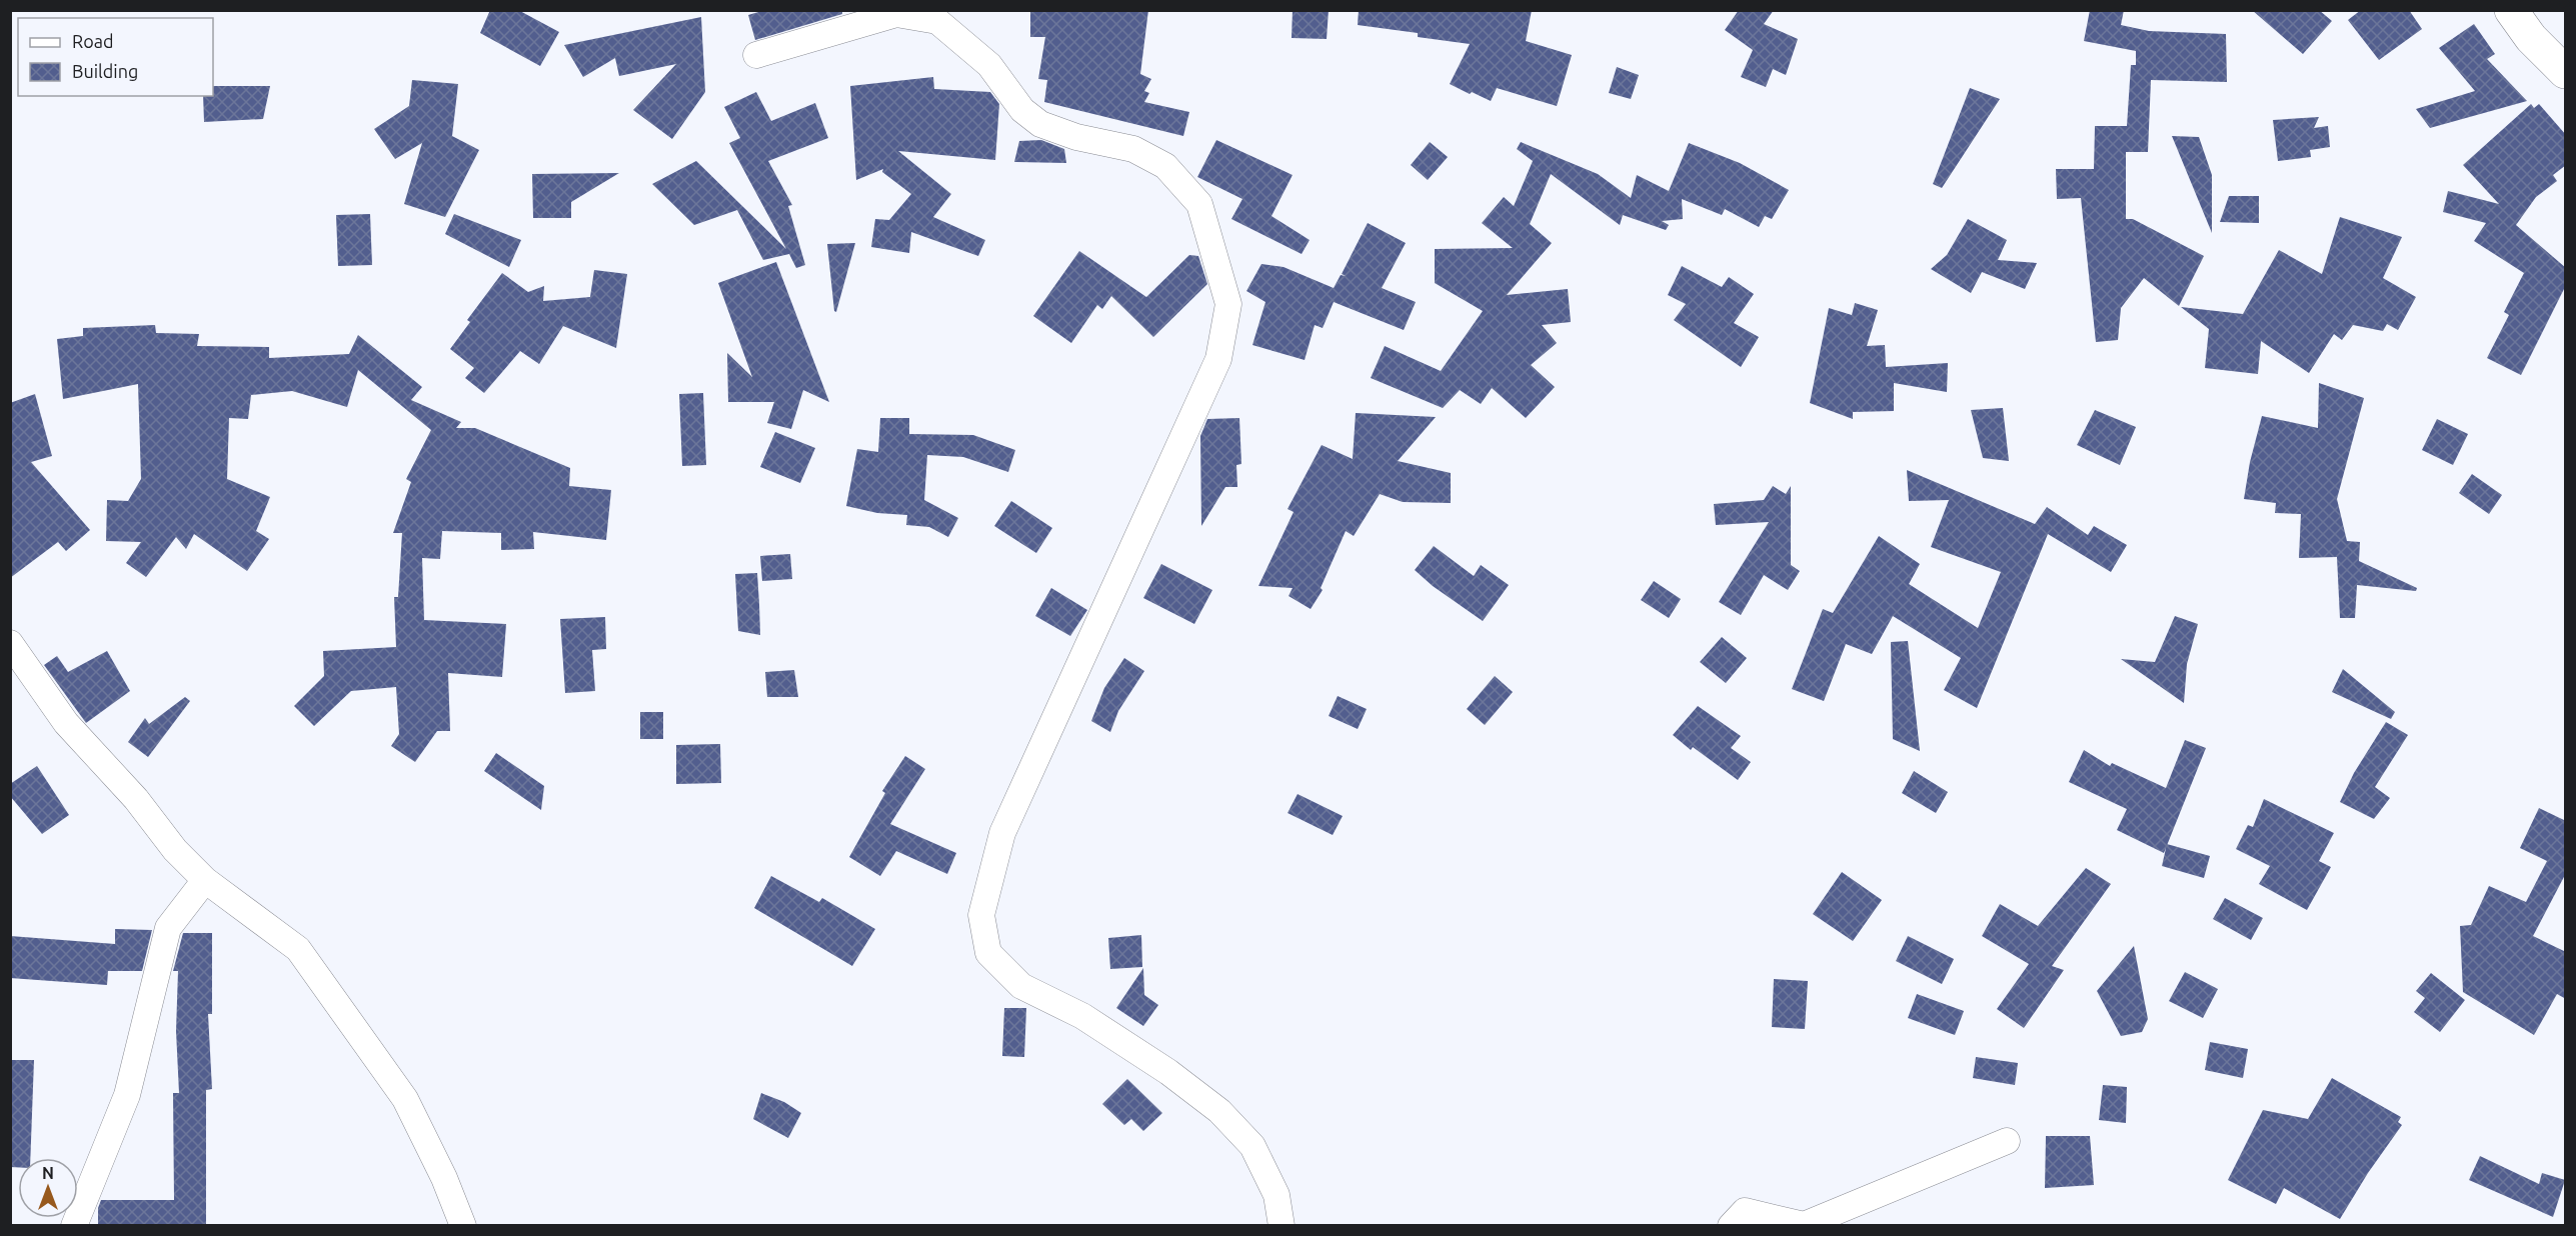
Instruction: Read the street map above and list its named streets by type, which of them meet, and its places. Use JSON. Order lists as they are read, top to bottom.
{
  "legend": ["Road", "Building"],
  "north": "top"
}
